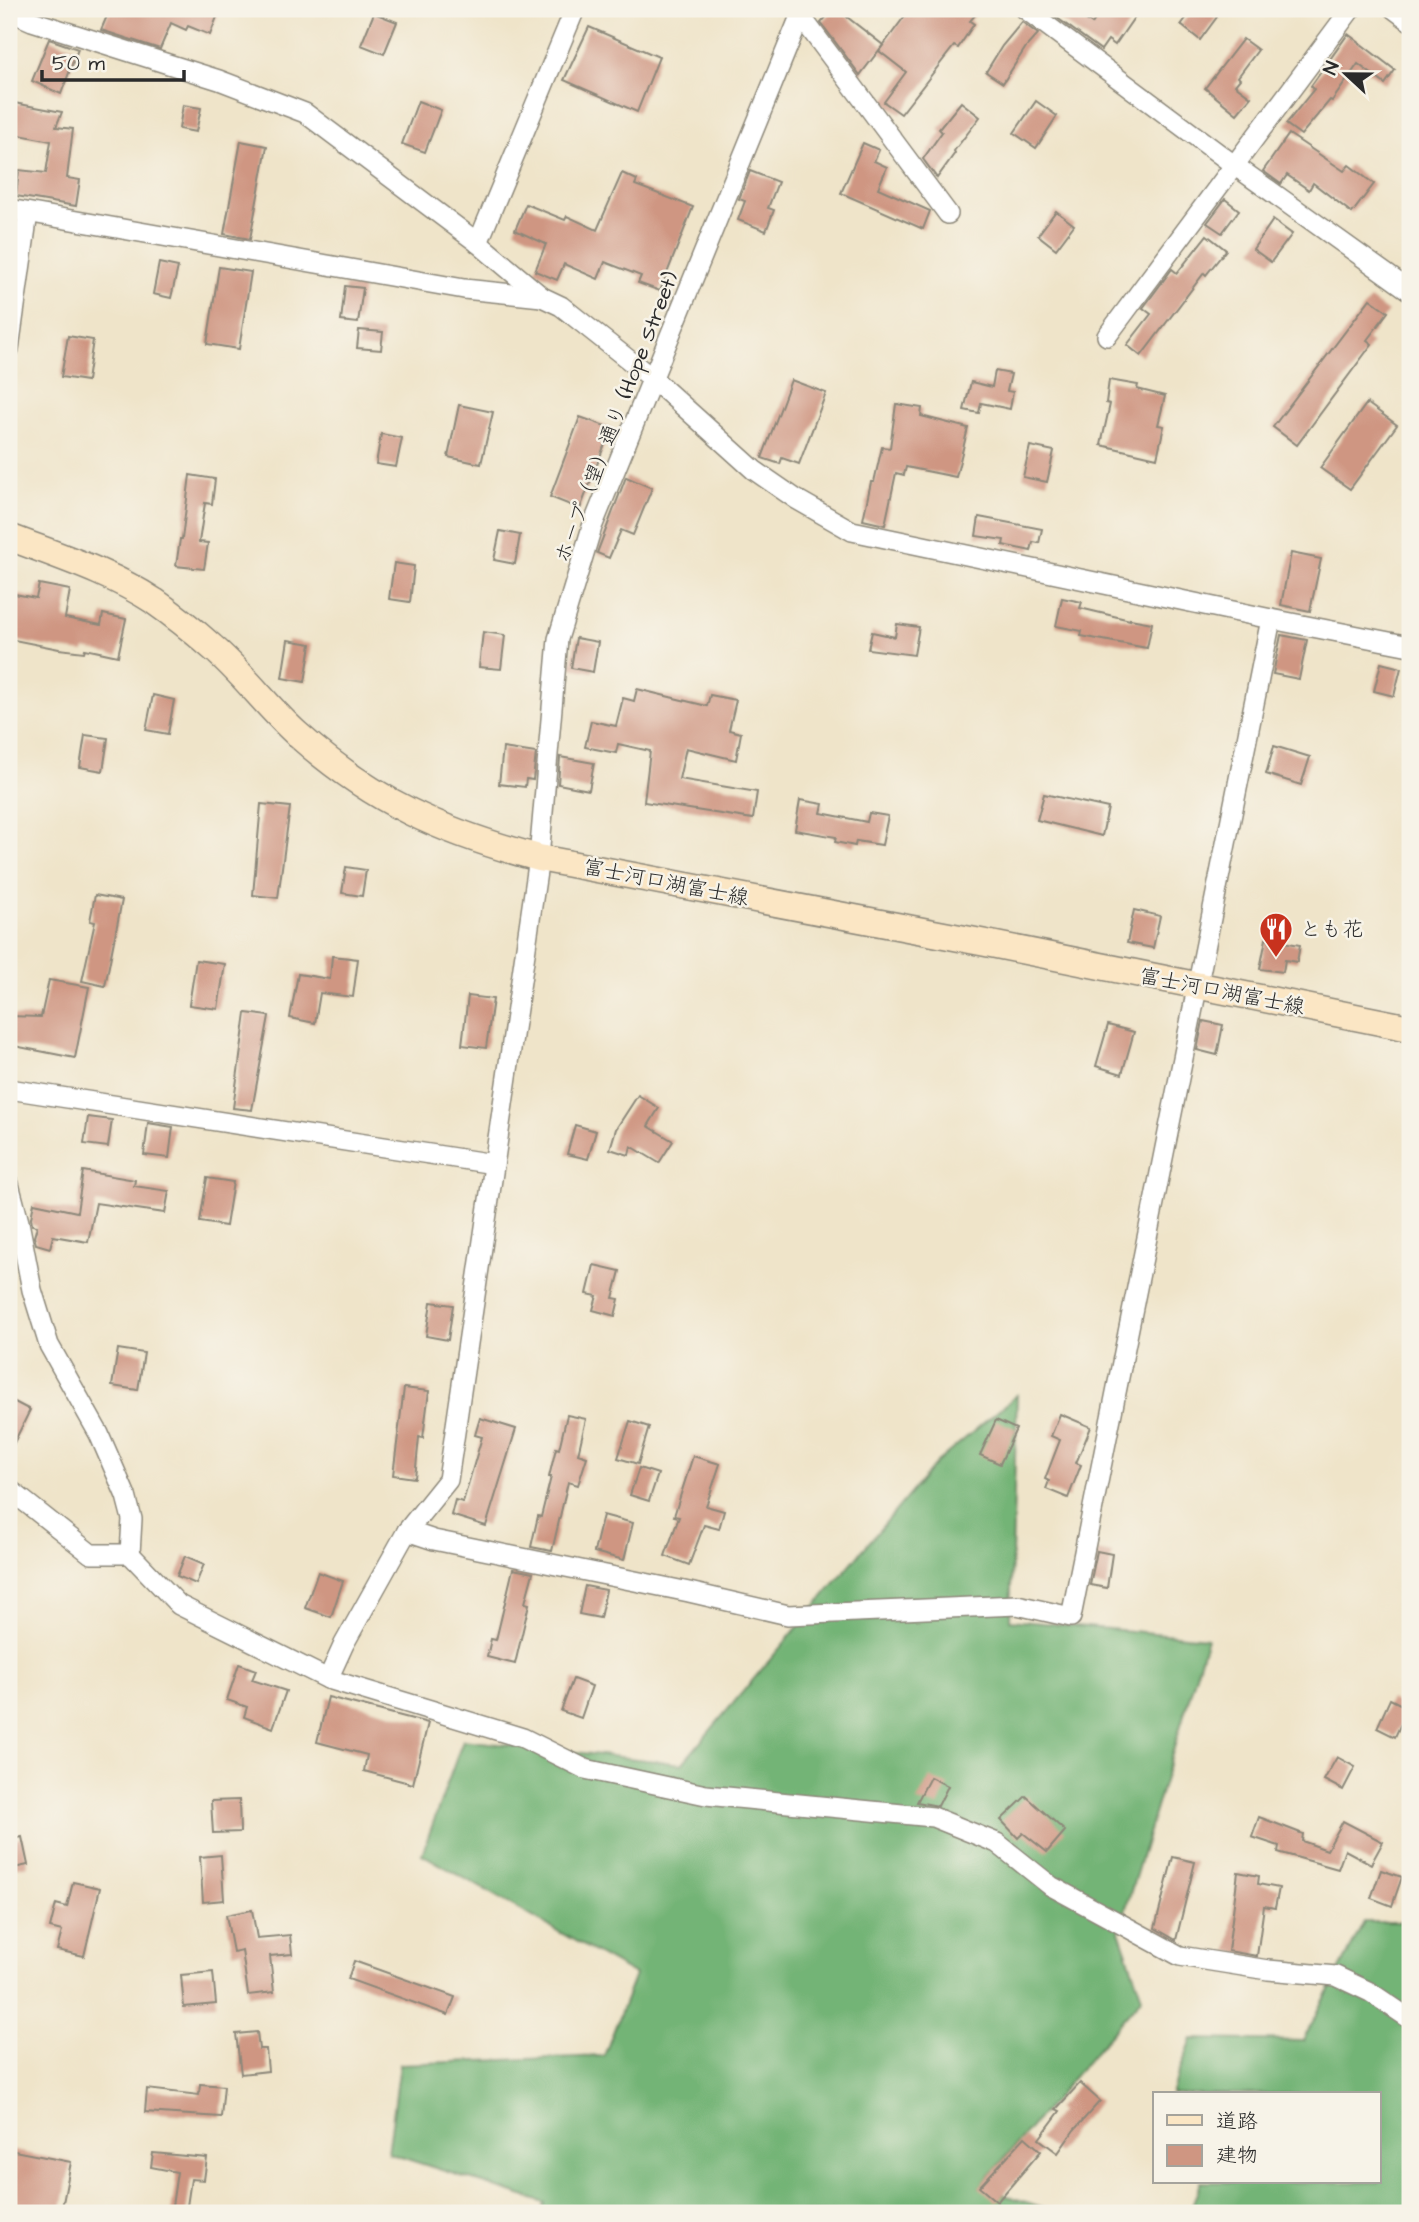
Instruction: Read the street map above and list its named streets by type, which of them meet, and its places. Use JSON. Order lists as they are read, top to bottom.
{
  "streets": {
    "main road": ["富士河口湖富士線"],
    "street": ["ホープ（望）通り (Hope Street)"]
  },
  "crossings": [
    ["ホープ（望）通り (Hope Street)", "富士河口湖富士線"]
  ],
  "places": {
    "restaurant": ["とも花"]
  },
  "legend": ["道路", "建物"],
  "scale_bar": "50 m",
  "north": "left"
}
